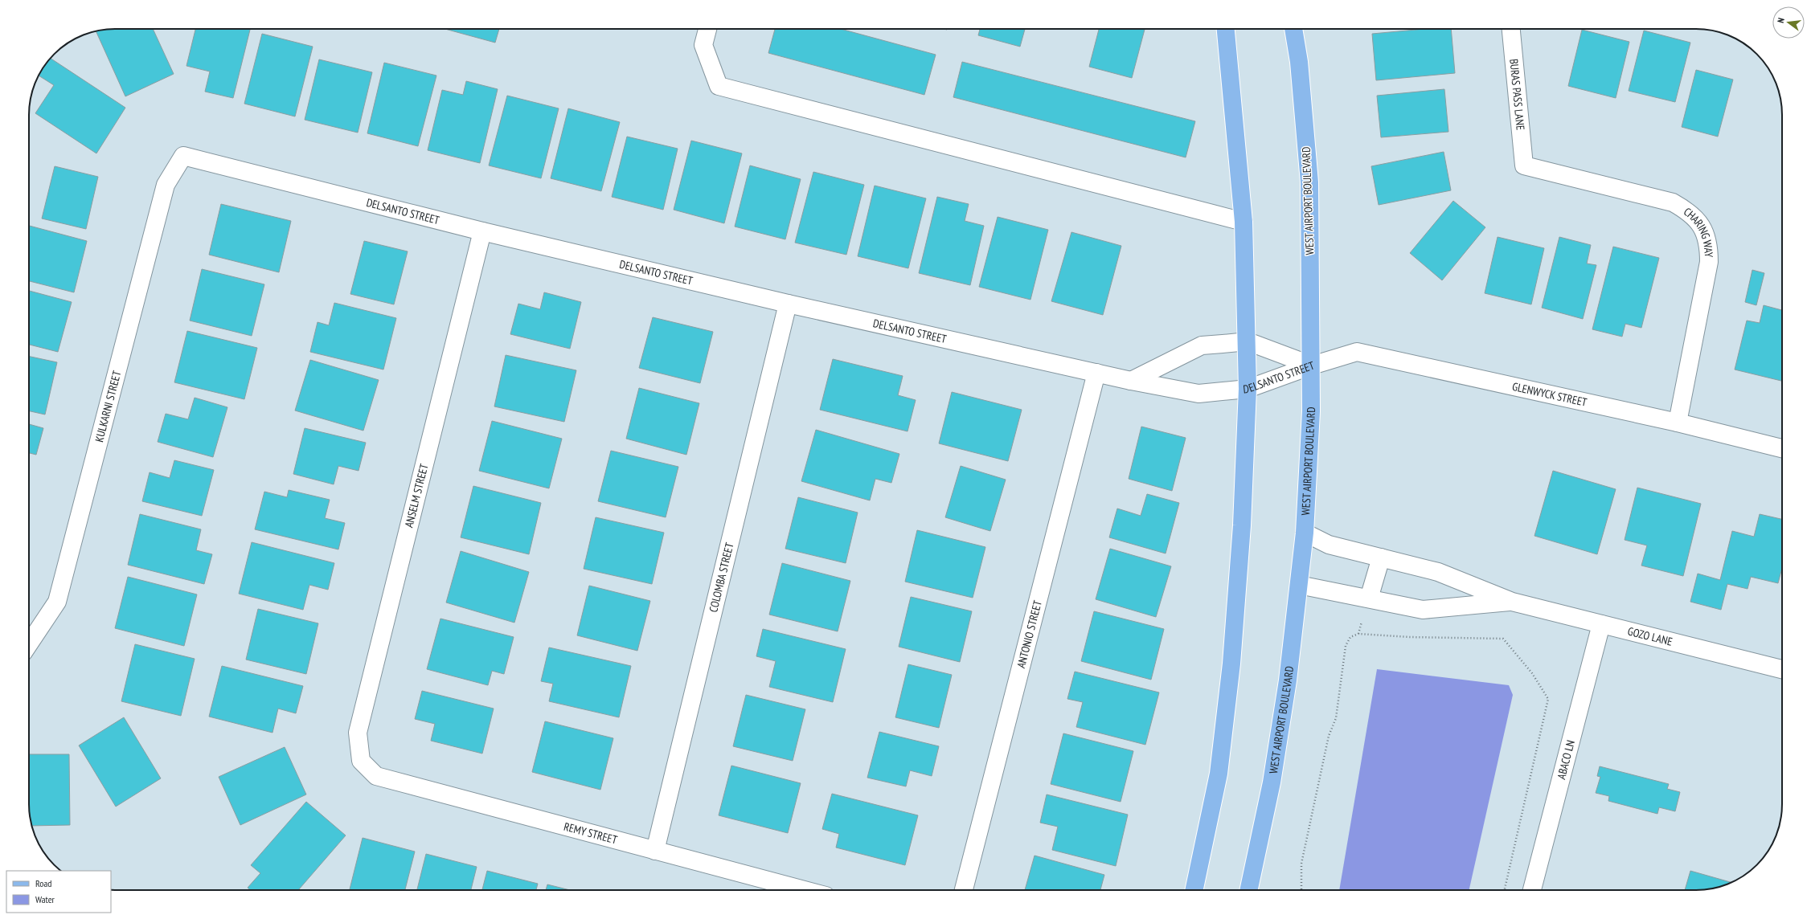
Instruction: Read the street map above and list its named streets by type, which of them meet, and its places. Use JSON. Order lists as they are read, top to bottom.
{
  "streets": {
    "main road": ["WEST AIRPORT BOULEVARD"],
    "street": [
      "BURAS PASS LANE",
      "DELSANTO STREET",
      "CHARING WAY",
      "GLENWYCK STREET",
      "KULKARNI STREET",
      "ANSELM STREET",
      "COLOMBA STREET",
      "ANTONIO STREET",
      "GOZO LANE",
      "ABACO LN",
      "REMY STREET"
    ]
  },
  "crossings": [
    ["BURAS PASS LANE", "CHARING WAY"],
    ["WEST AIRPORT BOULEVARD", "DELSANTO STREET"],
    ["WEST AIRPORT BOULEVARD", "GLENWYCK STREET"],
    ["DELSANTO STREET", "GLENWYCK STREET"],
    ["DELSANTO STREET", "KULKARNI STREET"],
    ["DELSANTO STREET", "ANSELM STREET"],
    ["DELSANTO STREET", "COLOMBA STREET"],
    ["DELSANTO STREET", "ANTONIO STREET"],
    ["CHARING WAY", "GLENWYCK STREET"],
    ["ANSELM STREET", "REMY STREET"],
    ["COLOMBA STREET", "REMY STREET"],
    ["GOZO LANE", "ABACO LN"]
  ],
  "legend": ["Road", "Water"],
  "north": "left"
}
